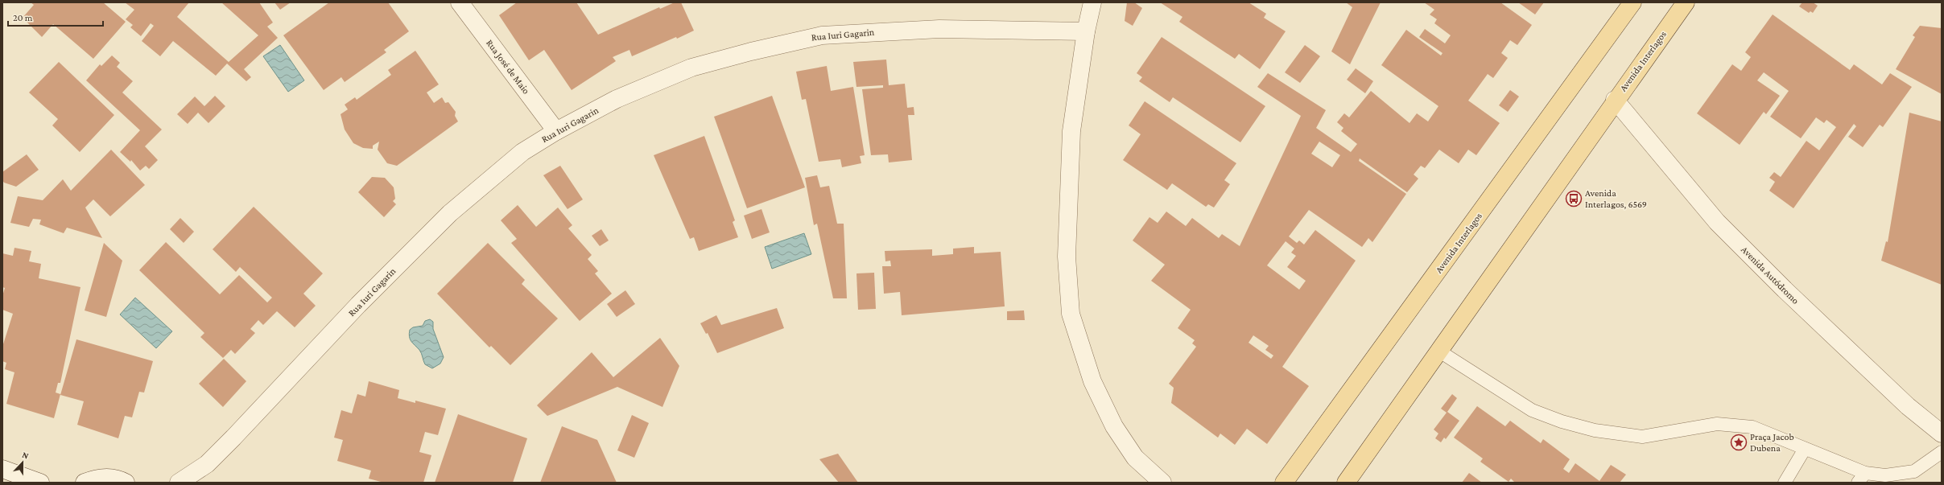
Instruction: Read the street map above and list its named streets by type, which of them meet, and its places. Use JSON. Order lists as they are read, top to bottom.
{
  "streets": {
    "main road": ["Avenida Interlagos"],
    "street": ["Rua Iuri Gagarin", "Rua José de Maio", "Avenida Autódromo"]
  },
  "crossings": [
    ["Rua Iuri Gagarin", "Rua José de Maio"],
    ["Avenida Interlagos", "Avenida Autódromo"]
  ],
  "places": {
    "bus stop": ["Avenida Interlagos, 6569"],
    "place": ["Praça Jacob Dubena"]
  },
  "scale_bar": "20 m",
  "north": "top"
}
